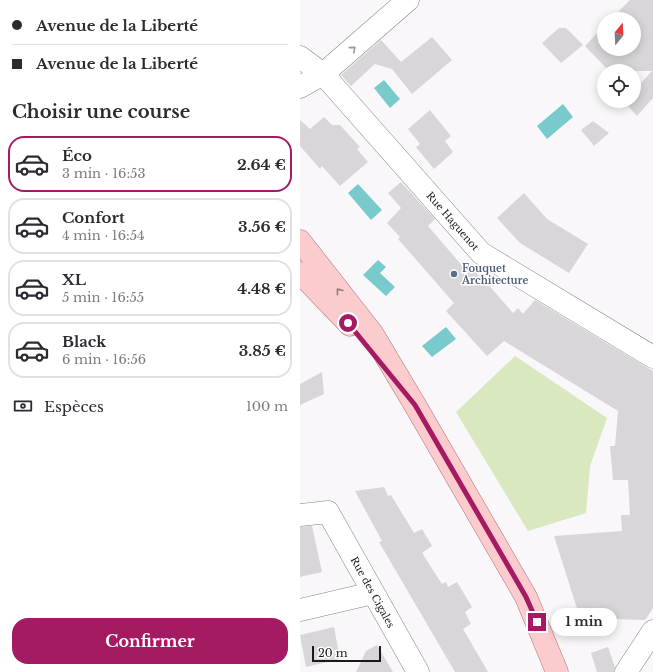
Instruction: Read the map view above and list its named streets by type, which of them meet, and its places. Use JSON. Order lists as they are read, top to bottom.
{
  "streets": {
    "street": ["Rue Haguenot", "Rue des Cigales"]
  },
  "places": ["Fouquet Architecture"],
  "scale_bar": "20 m",
  "north": "top",
  "page": {
    "banner": ["Avenue de la Liberté", "Avenue de la Liberté"],
    "heading": "Choisir une course",
    "list": [
      {
        "name": "Éco",
        "note": "3 min · 16:53",
        "value": "2.64 €"
      },
      {
        "name": "Confort",
        "note": "4 min · 16:54",
        "value": "3.56 €"
      },
      {
        "name": "XL",
        "note": "5 min · 16:55",
        "value": "4.48 €"
      },
      {
        "name": "Black",
        "note": "6 min · 16:56",
        "value": "3.85 €"
      }
    ],
    "pay": ["Espèces", "100 m"],
    "bubble": "1 min",
    "buttons": "Confirmer",
    "scale": "20 m"
  }
}
